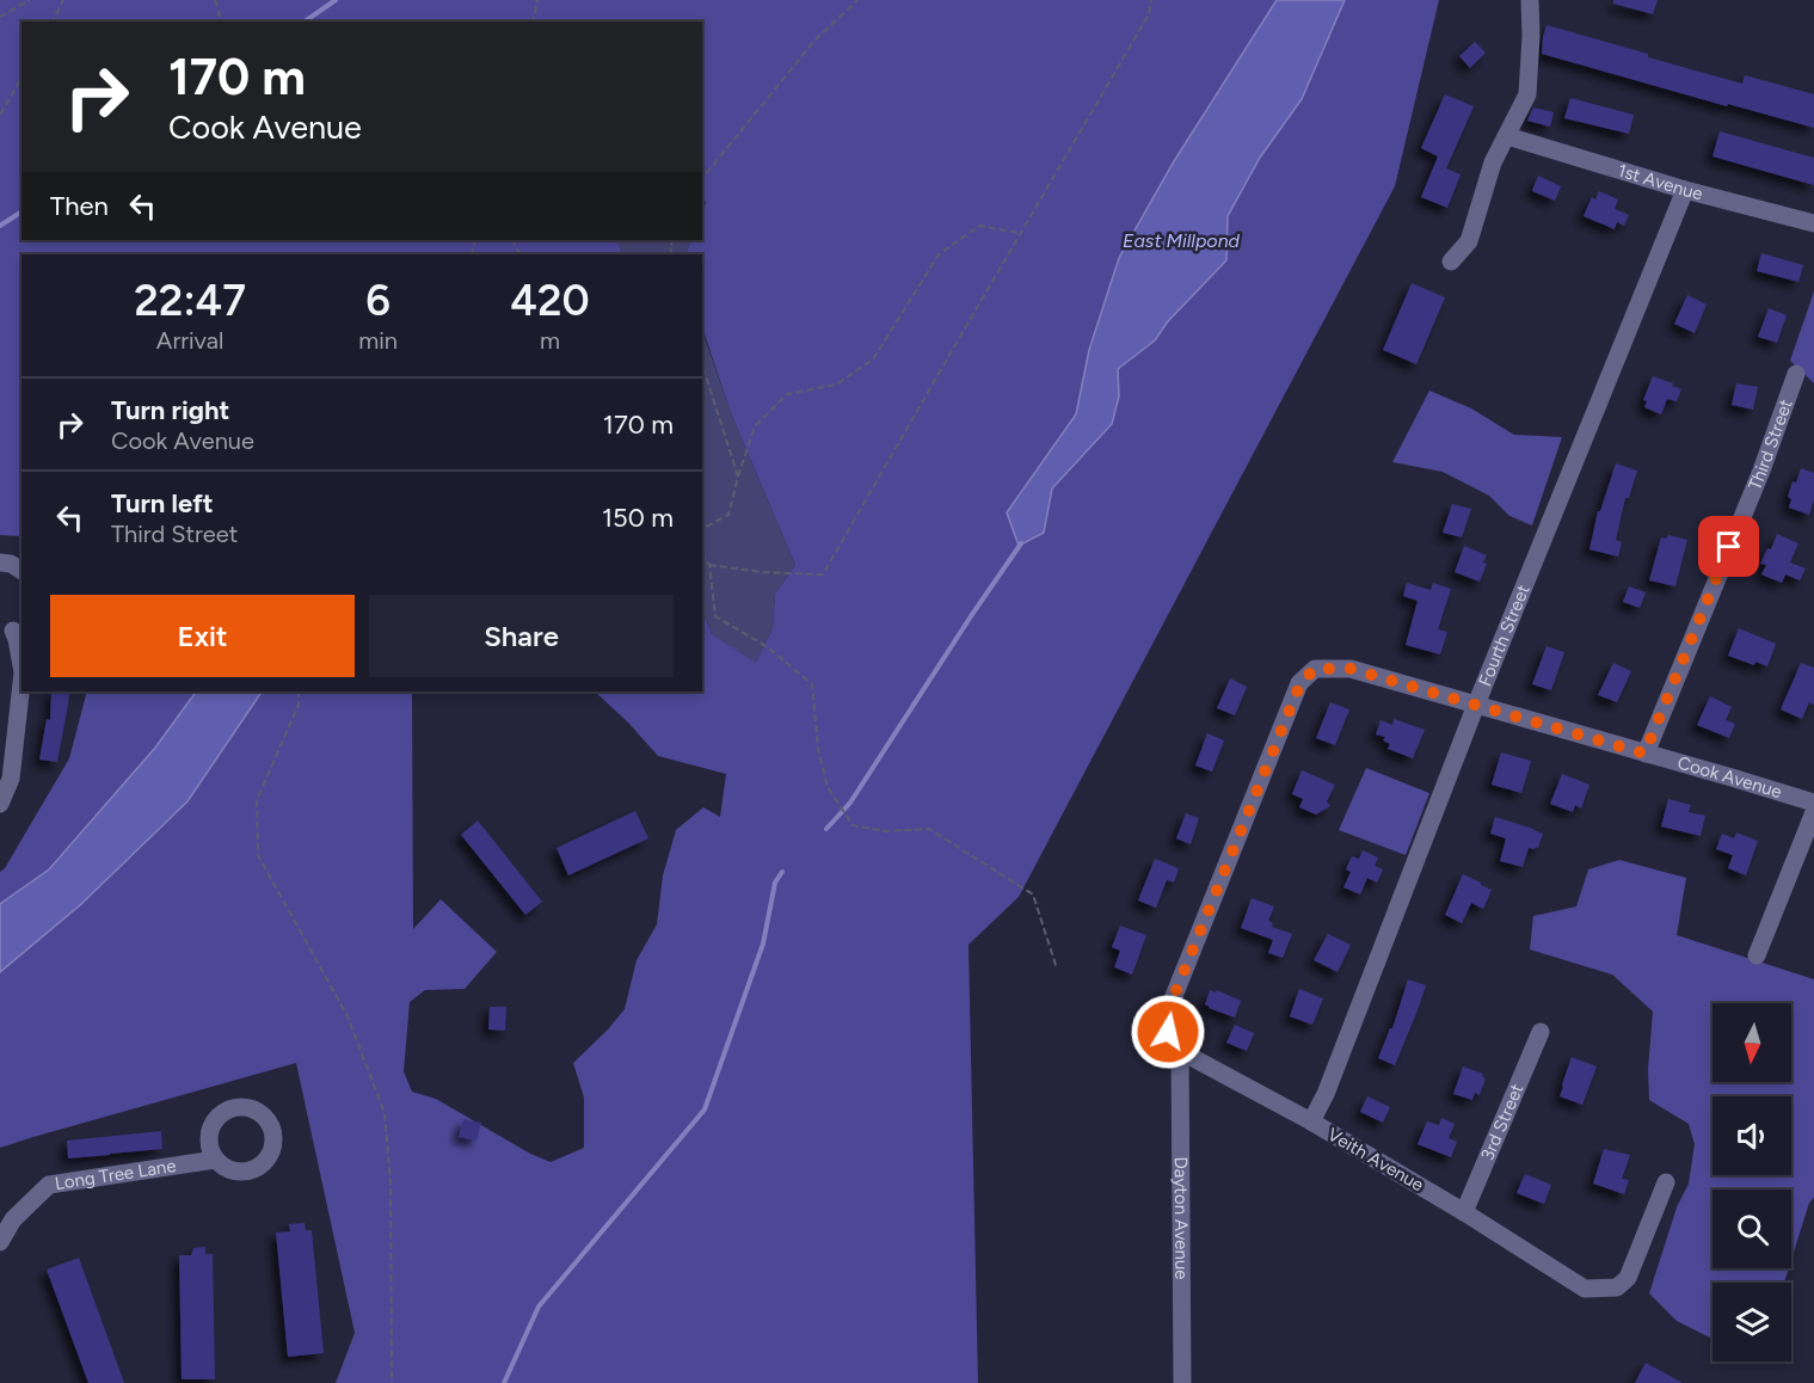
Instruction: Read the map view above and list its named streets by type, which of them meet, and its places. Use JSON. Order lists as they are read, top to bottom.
{
  "streets": {
    "street": [
      "1st Avenue",
      "Third Street",
      "Fourth Street",
      "Cook Avenue",
      "3rd Street",
      "Veith Avenue",
      "Long Tree Lane",
      "Dayton Avenue"
    ]
  },
  "crossings": [
    ["1st Avenue", "Fourth Street"],
    ["Third Street", "Cook Avenue"],
    ["Fourth Street", "Cook Avenue"],
    ["Fourth Street", "Veith Avenue"],
    ["Cook Avenue", "Veith Avenue"],
    ["3rd Street", "Veith Avenue"],
    ["Veith Avenue", "Dayton Avenue"]
  ],
  "water": ["East Millpond"],
  "north": "bottom",
  "page": {
    "turn": ["170 m", "Cook Avenue"],
    "then": "Then",
    "eta": [
      "22:47",
      "Arrival",
      "6",
      "min",
      "420",
      "m"
    ],
    "list": [
      {
        "name": "Turn right",
        "note": "Cook Avenue",
        "value": "170 m"
      },
      {
        "name": "Turn left",
        "note": "Third Street",
        "value": "150 m"
      }
    ],
    "buttons": ["Exit", "Share"]
  }
}
